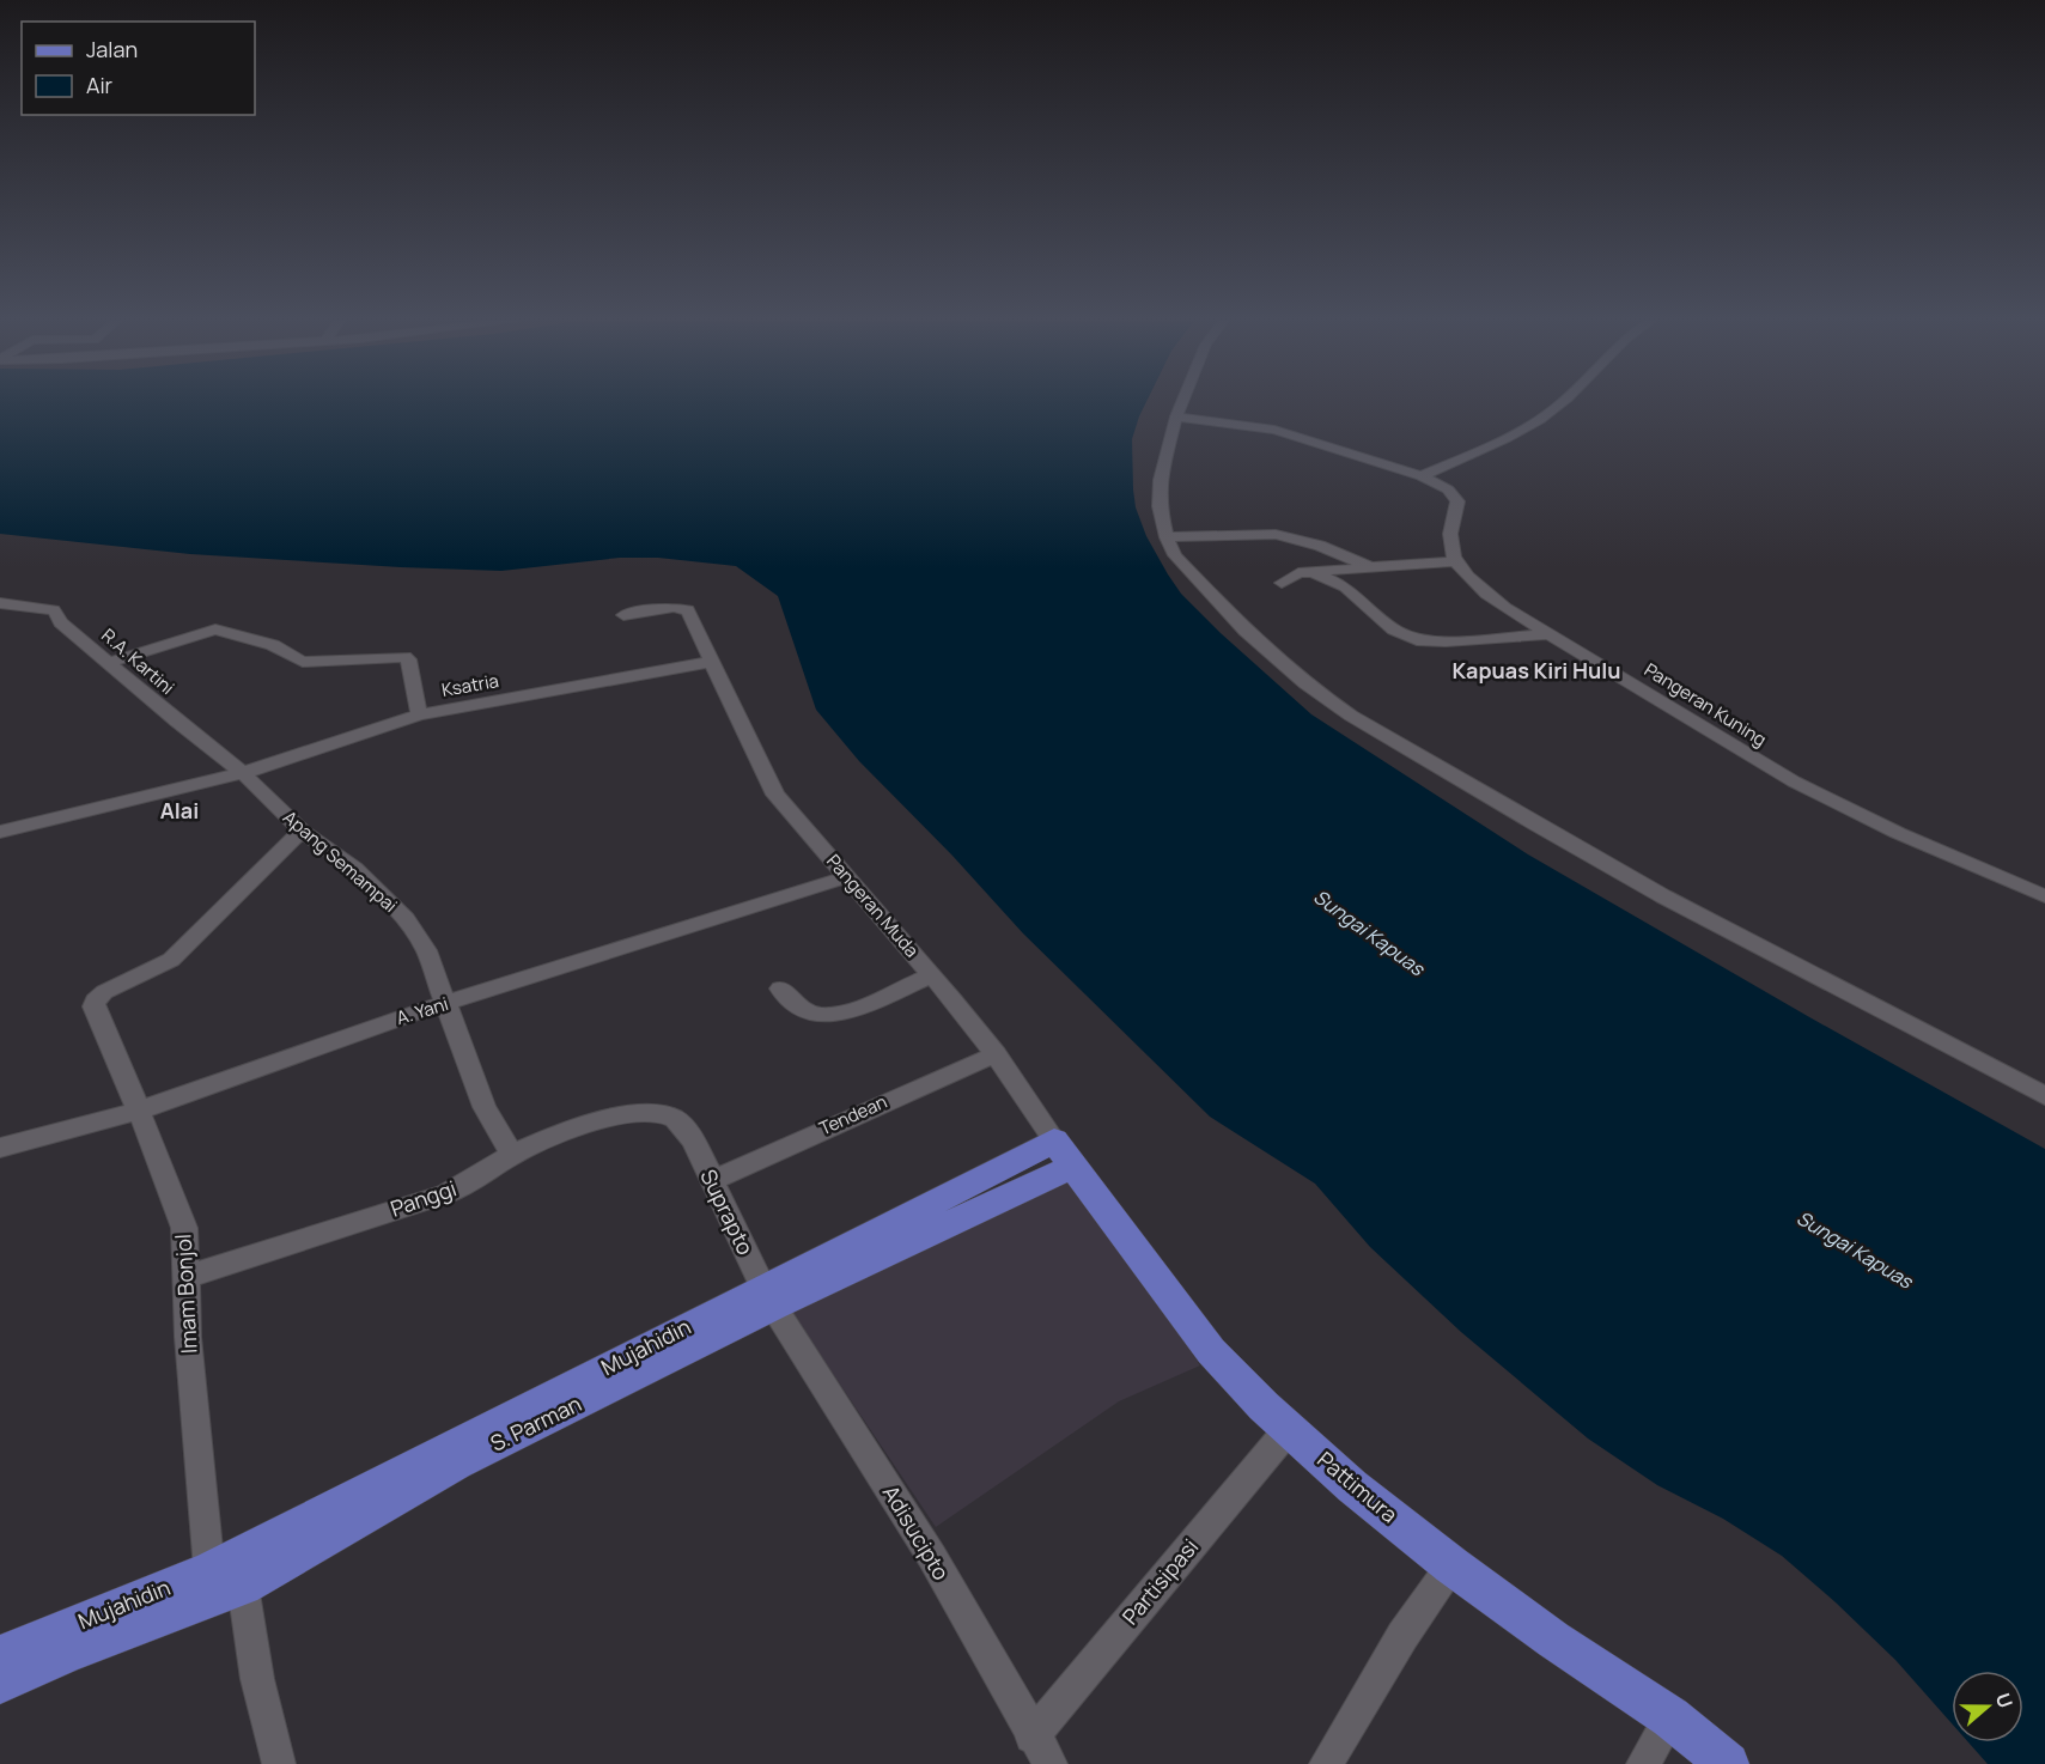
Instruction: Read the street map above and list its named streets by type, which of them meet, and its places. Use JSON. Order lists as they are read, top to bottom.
{
  "streets": {
    "main road": ["Mujahidin", "S. Parman", "Pattimura"],
    "street": [
      "R.A. Kartini",
      "Ksatria",
      "Pangeran Kuning",
      "Apang Semampai",
      "Pangeran Muda",
      "A. Yani",
      "Tendean",
      "Panggi",
      "Suprapto",
      "Imam Bonjol",
      "Adisucipto",
      "Partisipasi"
    ]
  },
  "crossings": [
    ["R.A. Kartini", "Ksatria"],
    ["R.A. Kartini", "Apang Semampai"],
    ["Ksatria", "Apang Semampai"],
    ["Ksatria", "Pangeran Muda"],
    ["Apang Semampai", "A. Yani"],
    ["Apang Semampai", "Panggi"],
    ["Apang Semampai", "Imam Bonjol"],
    ["Pangeran Muda", "A. Yani"],
    ["Pangeran Muda", "Tendean"],
    ["Pangeran Muda", "S. Parman"],
    ["Pangeran Muda", "Pattimura"],
    ["A. Yani", "Imam Bonjol"],
    ["Tendean", "Suprapto"],
    ["Panggi", "Suprapto"],
    ["Panggi", "Imam Bonjol"],
    ["Suprapto", "Mujahidin"],
    ["Suprapto", "S. Parman"],
    ["Suprapto", "Adisucipto"],
    ["Imam Bonjol", "Mujahidin"],
    ["Mujahidin", "S. Parman"],
    ["Mujahidin", "Adisucipto"],
    ["S. Parman", "Pattimura"],
    ["S. Parman", "Adisucipto"],
    ["Pattimura", "Partisipasi"],
    ["Adisucipto", "Partisipasi"]
  ],
  "districts": ["Kapuas Kiri Hulu", "Alai"],
  "water": ["Sungai Kapuas"],
  "legend": ["Jalan", "Air"],
  "north": "right"
}
